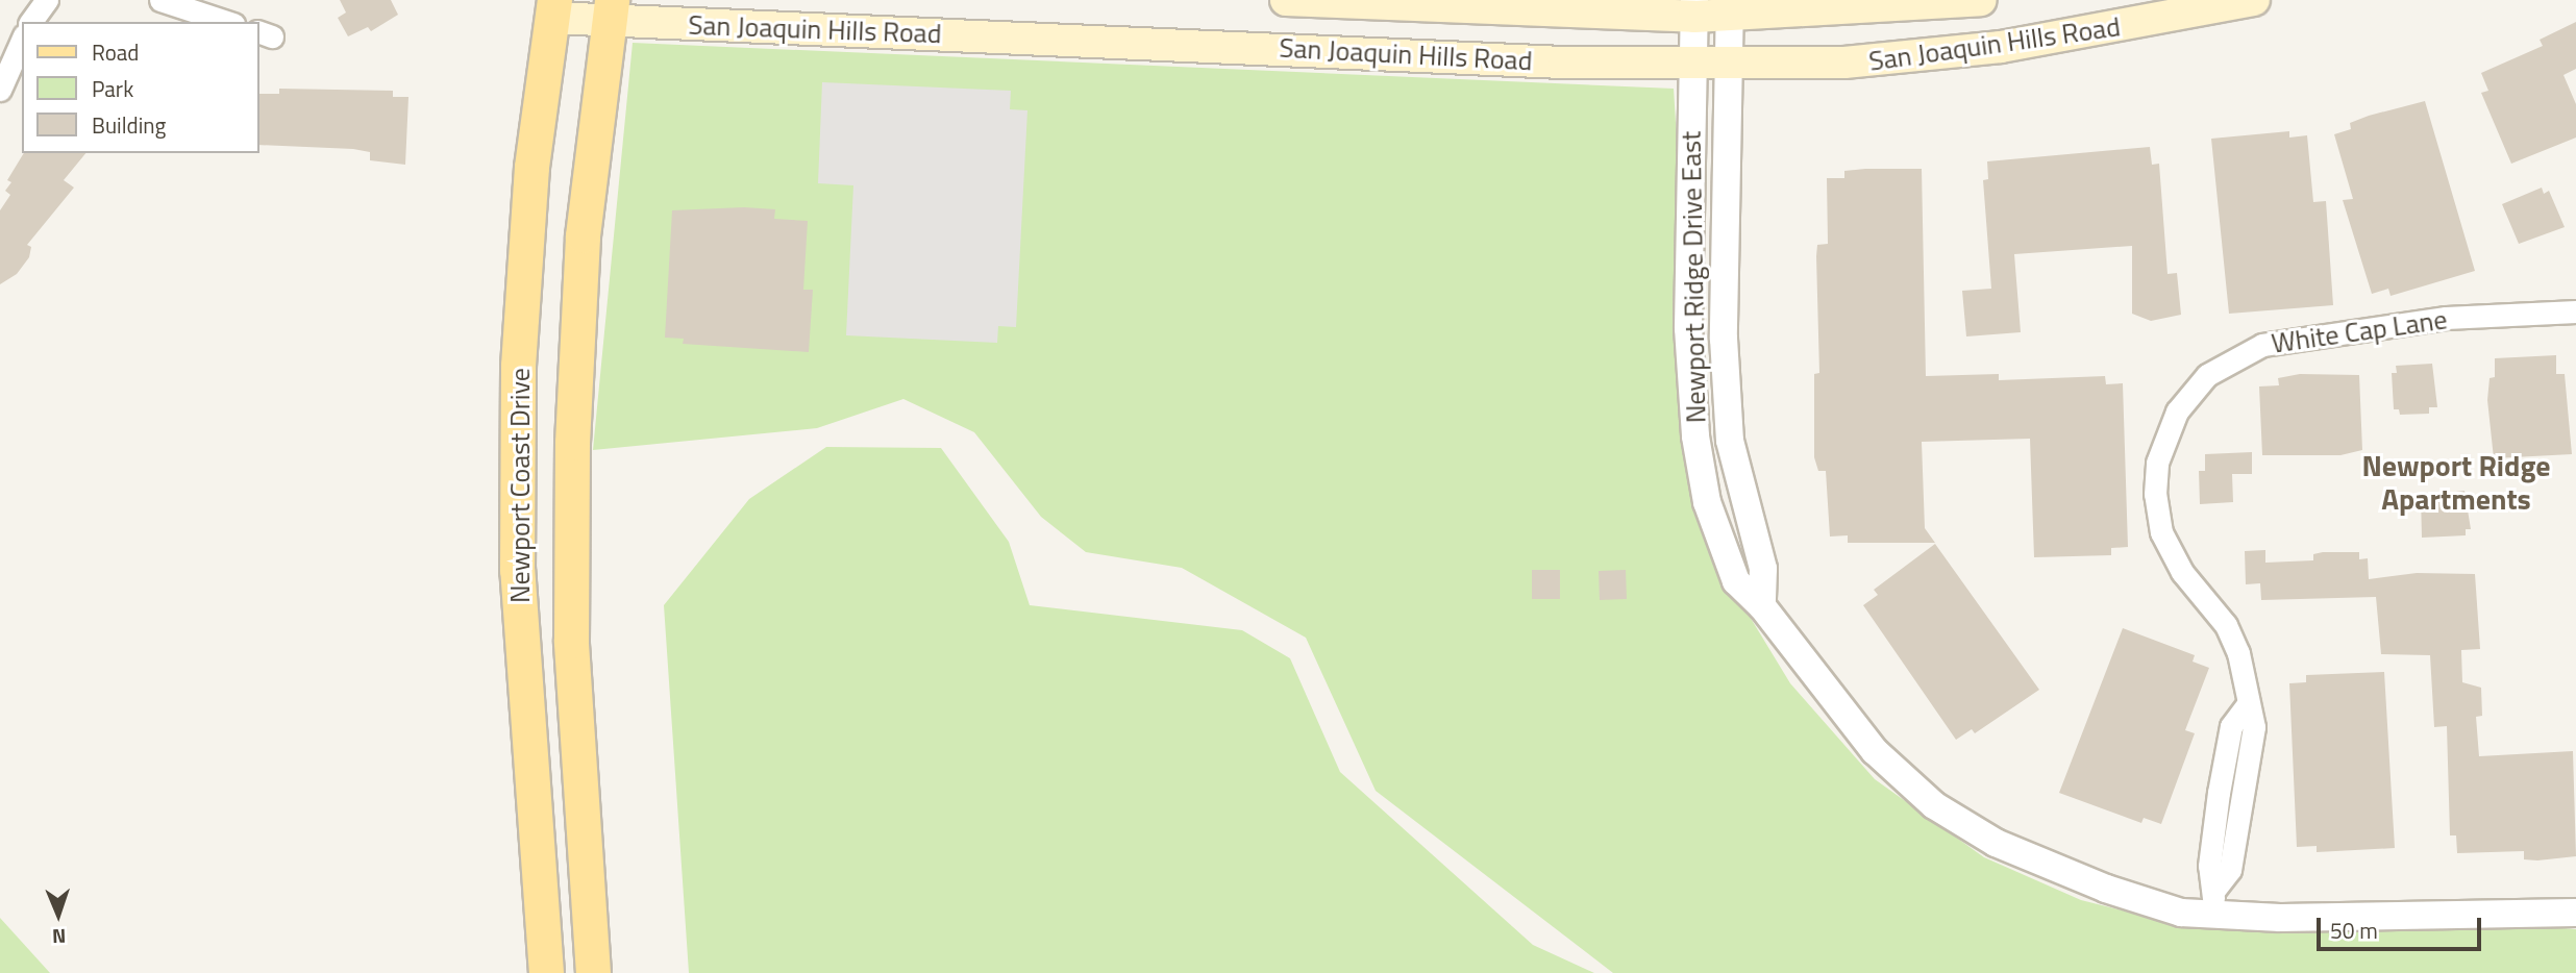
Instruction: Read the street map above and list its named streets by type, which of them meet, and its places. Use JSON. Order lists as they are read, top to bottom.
{
  "streets": {
    "main road": ["San Joaquin Hills Road", "Newport Coast Drive"],
    "street": ["Newport Ridge Drive East", "White Cap Lane"]
  },
  "crossings": [
    ["San Joaquin Hills Road", "Newport Ridge Drive East"],
    ["San Joaquin Hills Road", "Newport Coast Drive"],
    ["Newport Ridge Drive East", "White Cap Lane"]
  ],
  "districts": ["Newport Ridge Apartments"],
  "legend": ["Road", "Park", "Building"],
  "scale_bar": "50 m",
  "north": "bottom"
}
